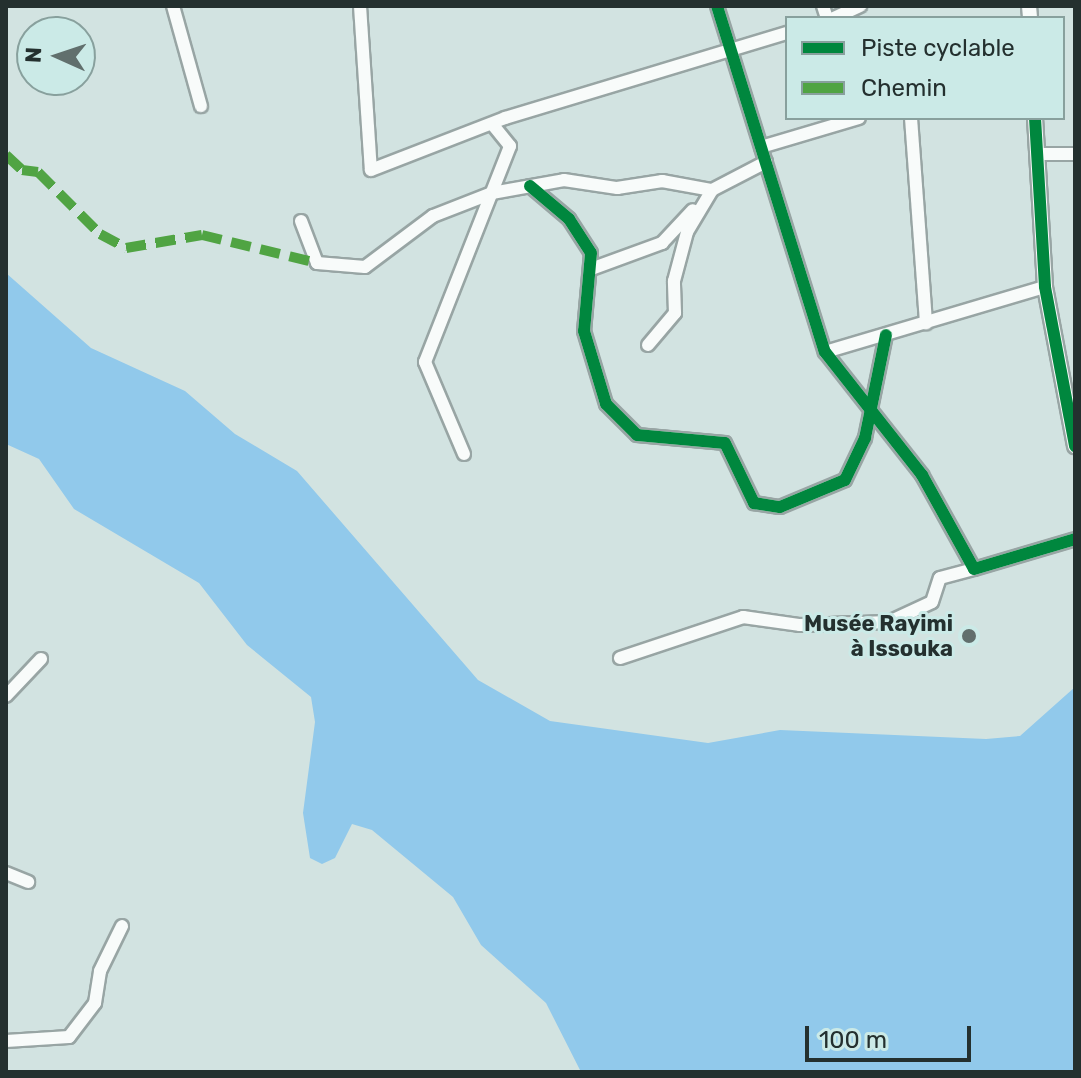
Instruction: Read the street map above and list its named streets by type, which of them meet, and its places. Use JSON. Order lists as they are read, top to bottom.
{
  "places": ["Musée Rayimi à Issouka"],
  "legend": ["Piste cyclable", "Chemin"],
  "scale_bar": "100 m",
  "north": "left"
}
